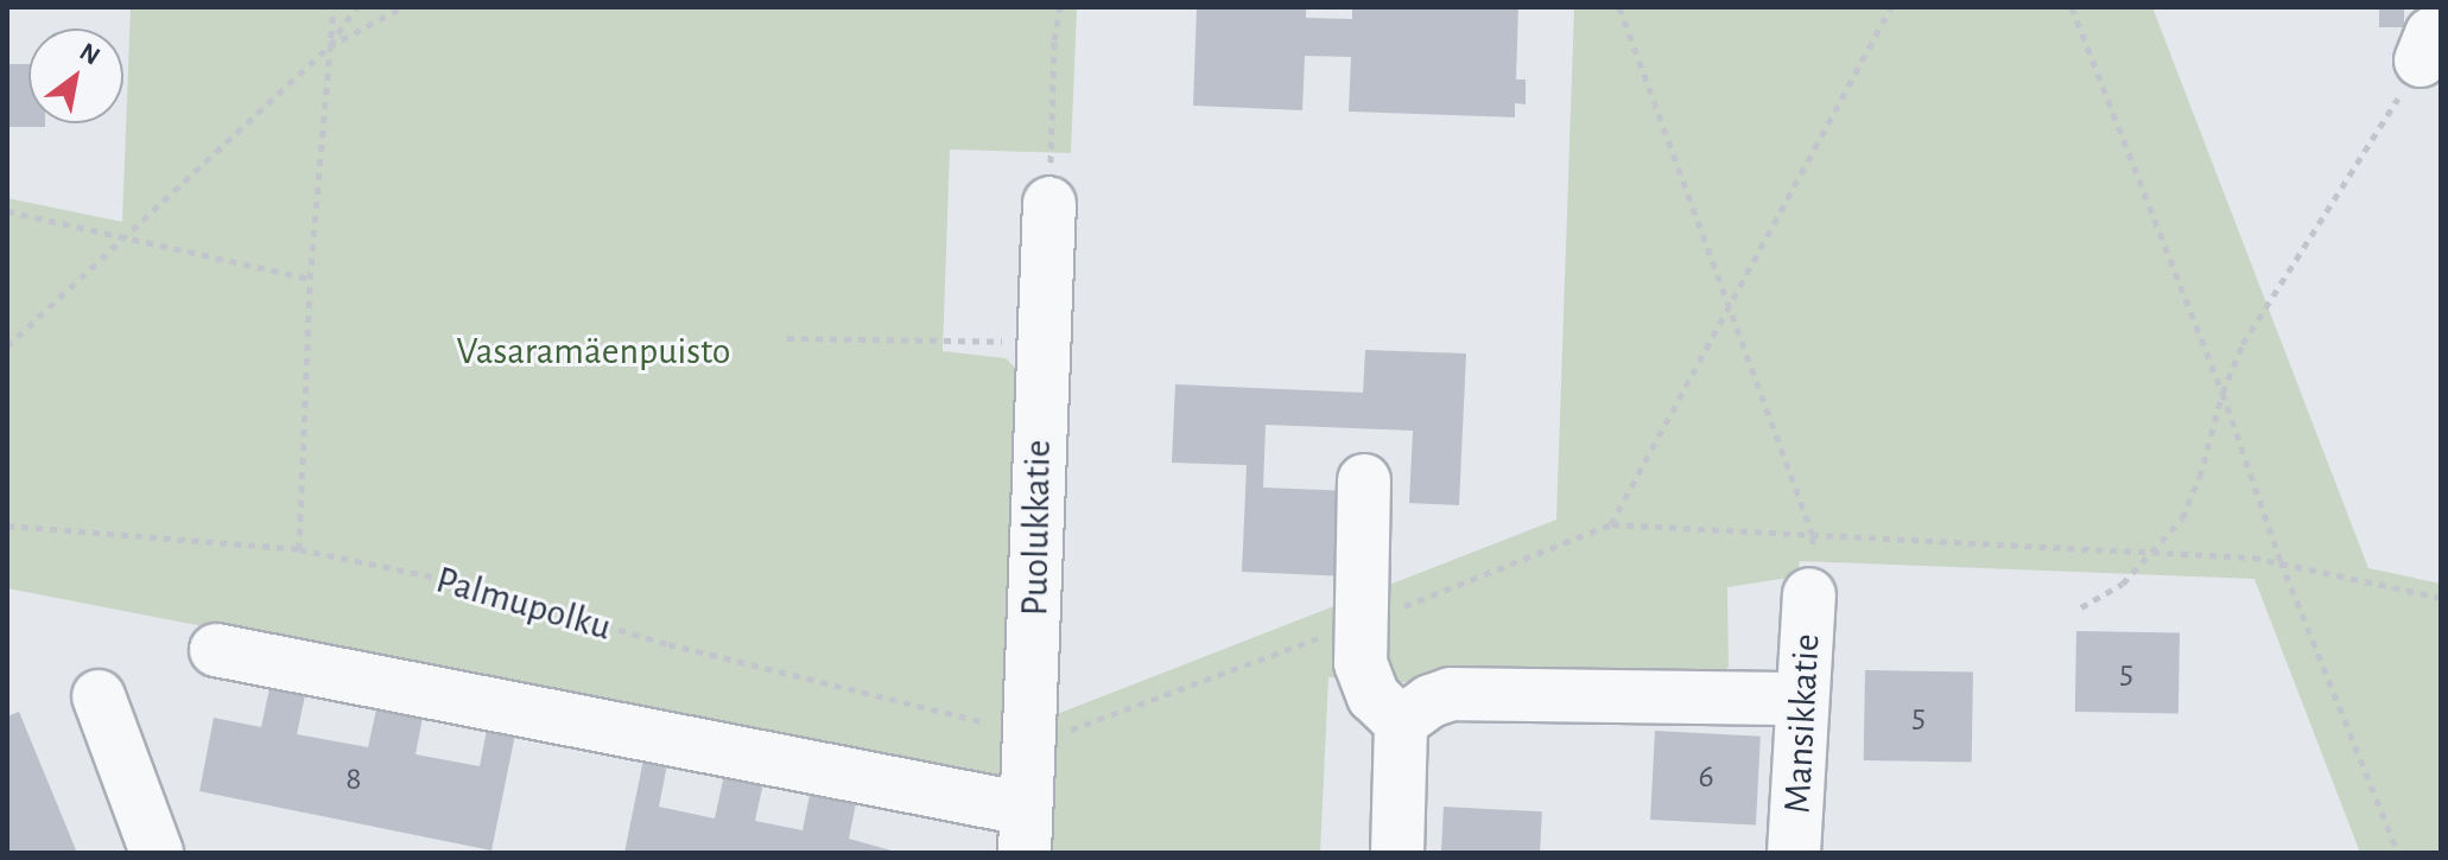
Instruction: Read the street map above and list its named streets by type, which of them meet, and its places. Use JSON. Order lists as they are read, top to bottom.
{
  "streets": {
    "street": ["Puolukkatie", "Mansikkatie"],
    "path": ["Palmupolku"]
  },
  "crossings": [
    ["Puolukkatie", "Palmupolku"]
  ],
  "parks": ["Vasaramäenpuisto"],
  "house_numbers": [
    "5",
    "5",
    "6",
    "8"
  ],
  "north": "top right"
}
